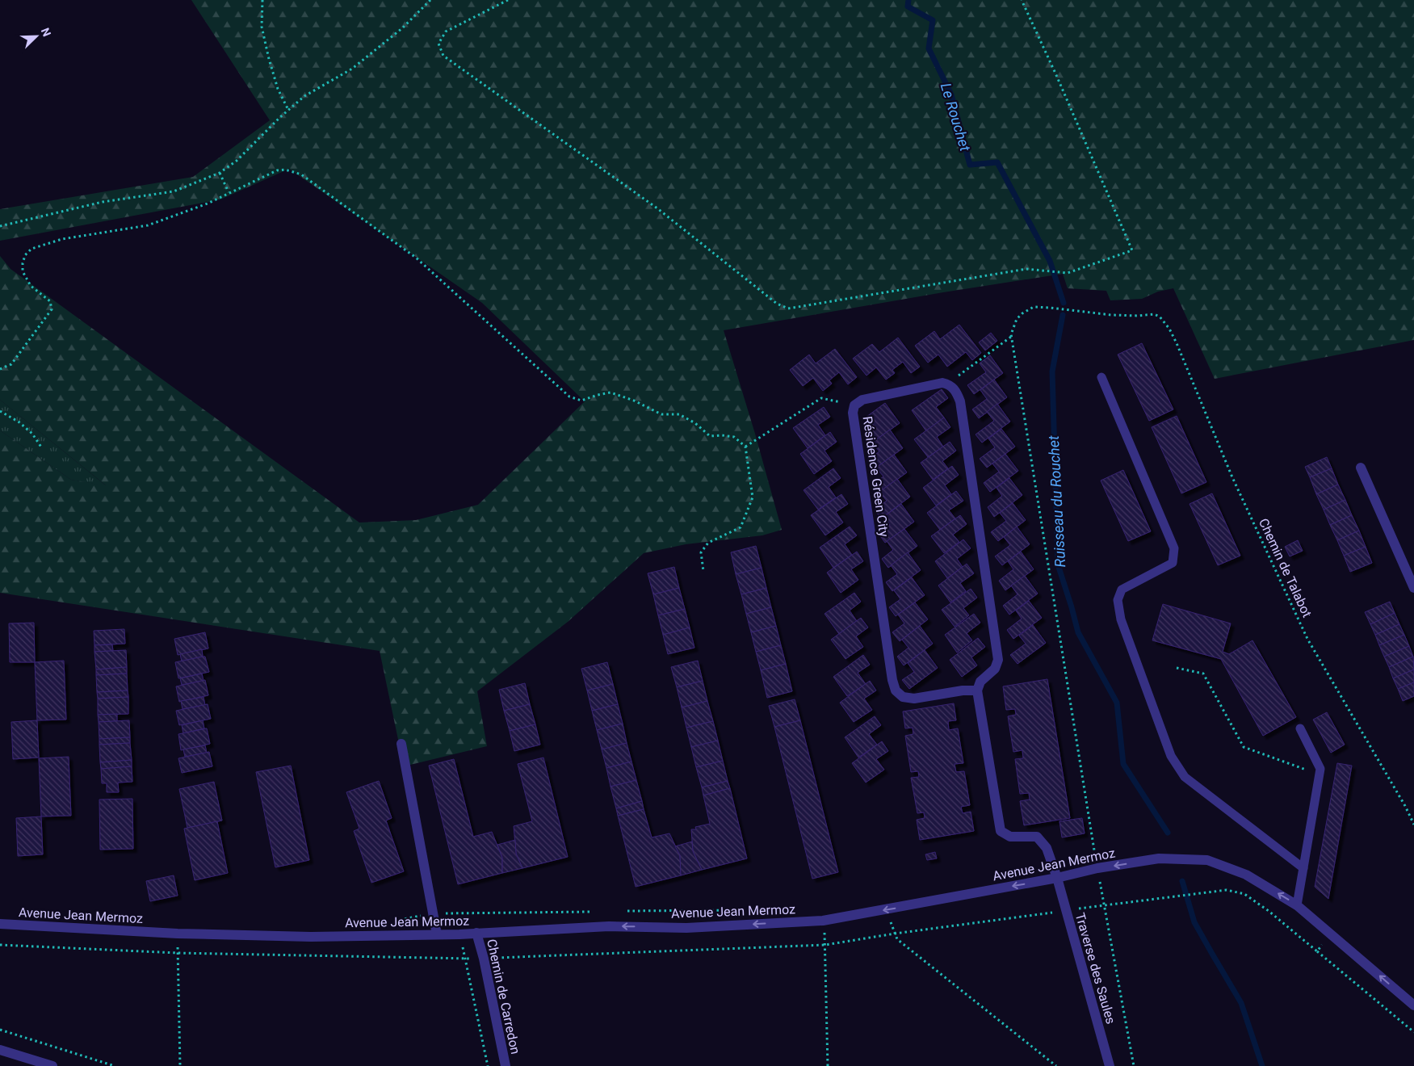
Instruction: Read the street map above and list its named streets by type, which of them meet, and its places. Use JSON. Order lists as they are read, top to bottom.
{
  "streets": {
    "street": [
      "Résidence Green City",
      "Avenue Jean Mermoz",
      "Traverse des Saules",
      "Chemin de Carredon"
    ],
    "path": ["Chemin de Talabot"]
  },
  "crossings": [
    ["Avenue Jean Mermoz", "Traverse des Saules"],
    ["Avenue Jean Mermoz", "Chemin de Carredon"]
  ],
  "one_way": ["Avenue Jean Mermoz"],
  "water": ["Le Rouchet", "Ruisseau du Rouchet"],
  "north": "top right"
}
